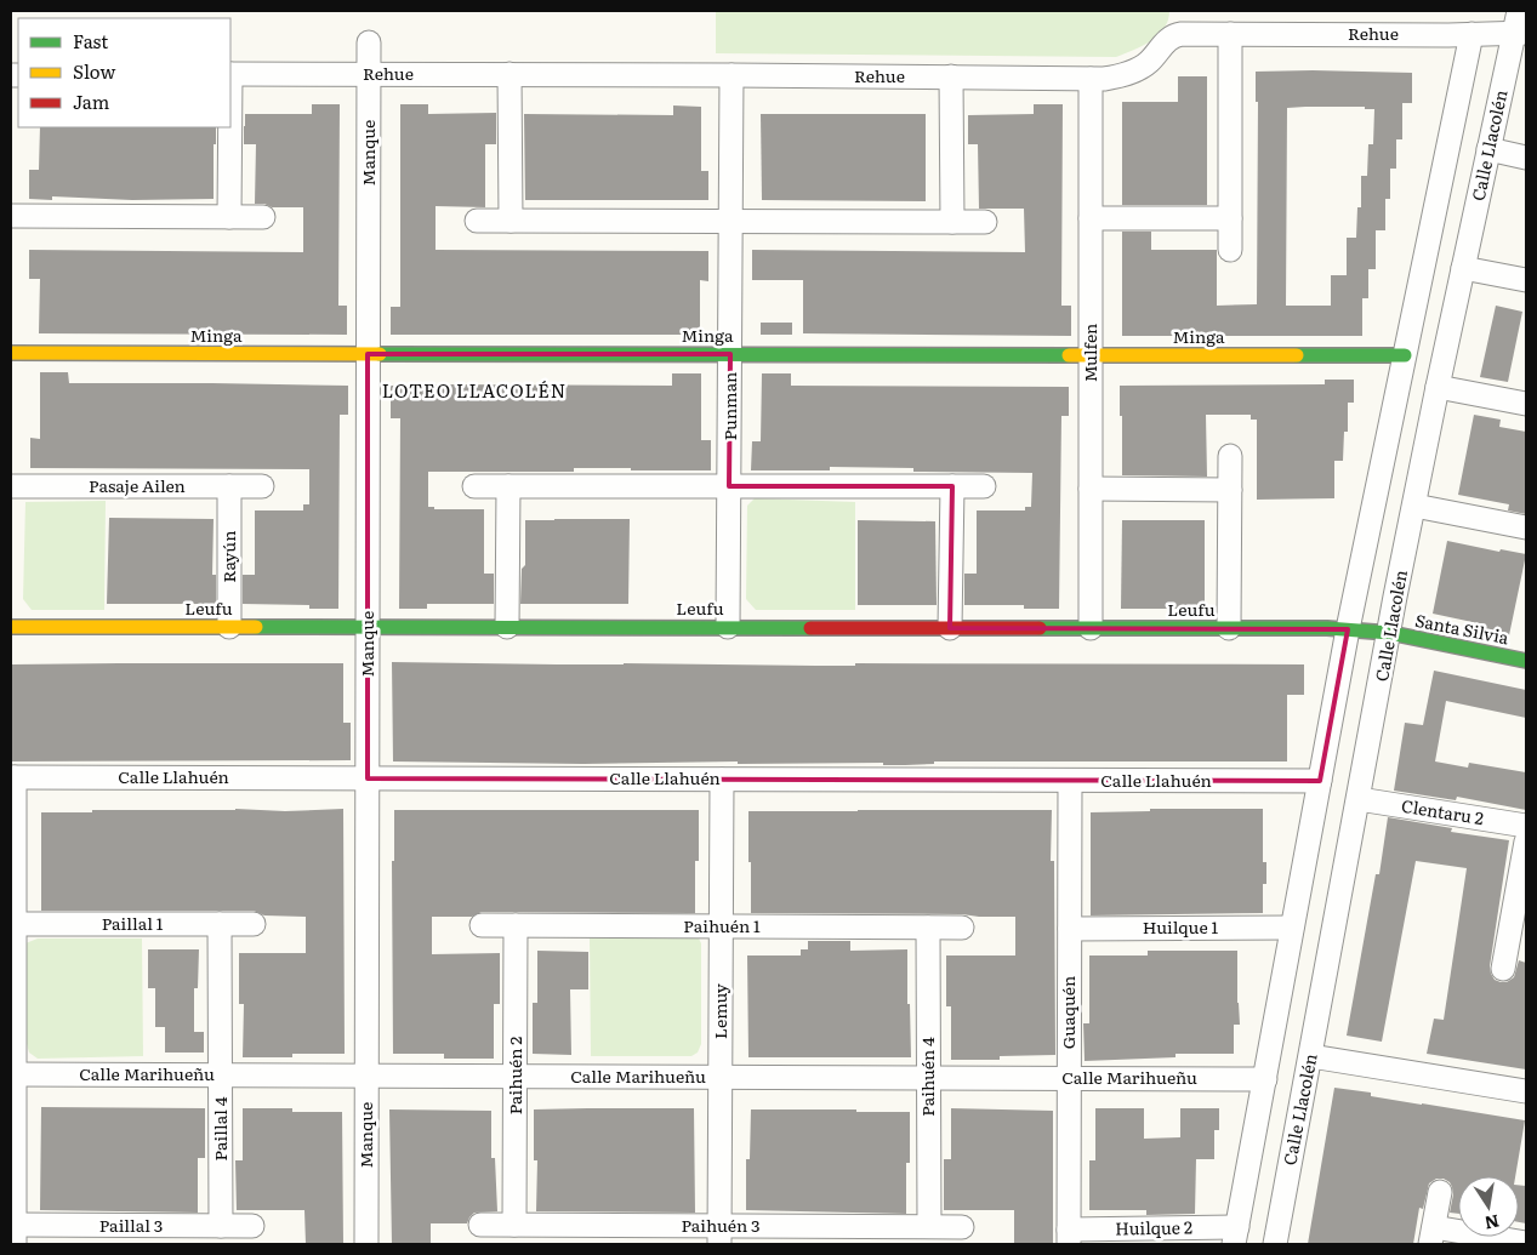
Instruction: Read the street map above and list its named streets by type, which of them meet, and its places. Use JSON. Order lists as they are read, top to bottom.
{
  "streets": {
    "street": [
      "Rehue",
      "Calle Llacolén",
      "Manque",
      "Minga",
      "Mulfen",
      "Punman",
      "Pasaje Ailen",
      "Rayún",
      "Leufu",
      "Santa Silvia",
      "Calle Llahuén",
      "Clentaru 2",
      "Paillal 1",
      "Paihuén 1",
      "Huilque 1",
      "Lemuy",
      "Guaquén",
      "Calle Marihueñu",
      "Paihuén 2",
      "Paihuén 4",
      "Paillal 4",
      "Paillal 3",
      "Paihuén 3",
      "Huilque 2"
    ]
  },
  "crossings": [
    ["Rehue", "Calle Llacolén"],
    ["Rehue", "Manque"],
    ["Rehue", "Mulfen"],
    ["Rehue", "Punman"],
    ["Calle Llacolén", "Leufu"],
    ["Calle Llacolén", "Santa Silvia"],
    ["Calle Llacolén", "Clentaru 2"],
    ["Manque", "Minga"],
    ["Manque", "Leufu"],
    ["Manque", "Calle Llahuén"],
    ["Manque", "Calle Marihueñu"],
    ["Minga", "Mulfen"],
    ["Minga", "Punman"],
    ["Mulfen", "Leufu"],
    ["Punman", "Leufu"],
    ["Pasaje Ailen", "Rayún"],
    ["Rayún", "Leufu"],
    ["Leufu", "Santa Silvia"],
    ["Calle Llahuén", "Lemuy"],
    ["Calle Llahuén", "Guaquén"],
    ["Paillal 1", "Paillal 4"],
    ["Paihuén 1", "Lemuy"],
    ["Paihuén 1", "Paihuén 2"],
    ["Paihuén 1", "Paihuén 4"],
    ["Huilque 1", "Guaquén"],
    ["Lemuy", "Calle Marihueñu"],
    ["Lemuy", "Paihuén 3"],
    ["Guaquén", "Calle Marihueñu"],
    ["Guaquén", "Huilque 2"],
    ["Calle Marihueñu", "Paihuén 2"],
    ["Calle Marihueñu", "Paihuén 4"],
    ["Calle Marihueñu", "Paillal 4"],
    ["Paihuén 2", "Paihuén 3"],
    ["Paihuén 4", "Paihuén 3"],
    ["Paillal 4", "Paillal 3"]
  ],
  "districts": ["LOTEO LLACOLÉN"],
  "legend": ["Fast", "Slow", "Jam"],
  "north": "bottom"
}
